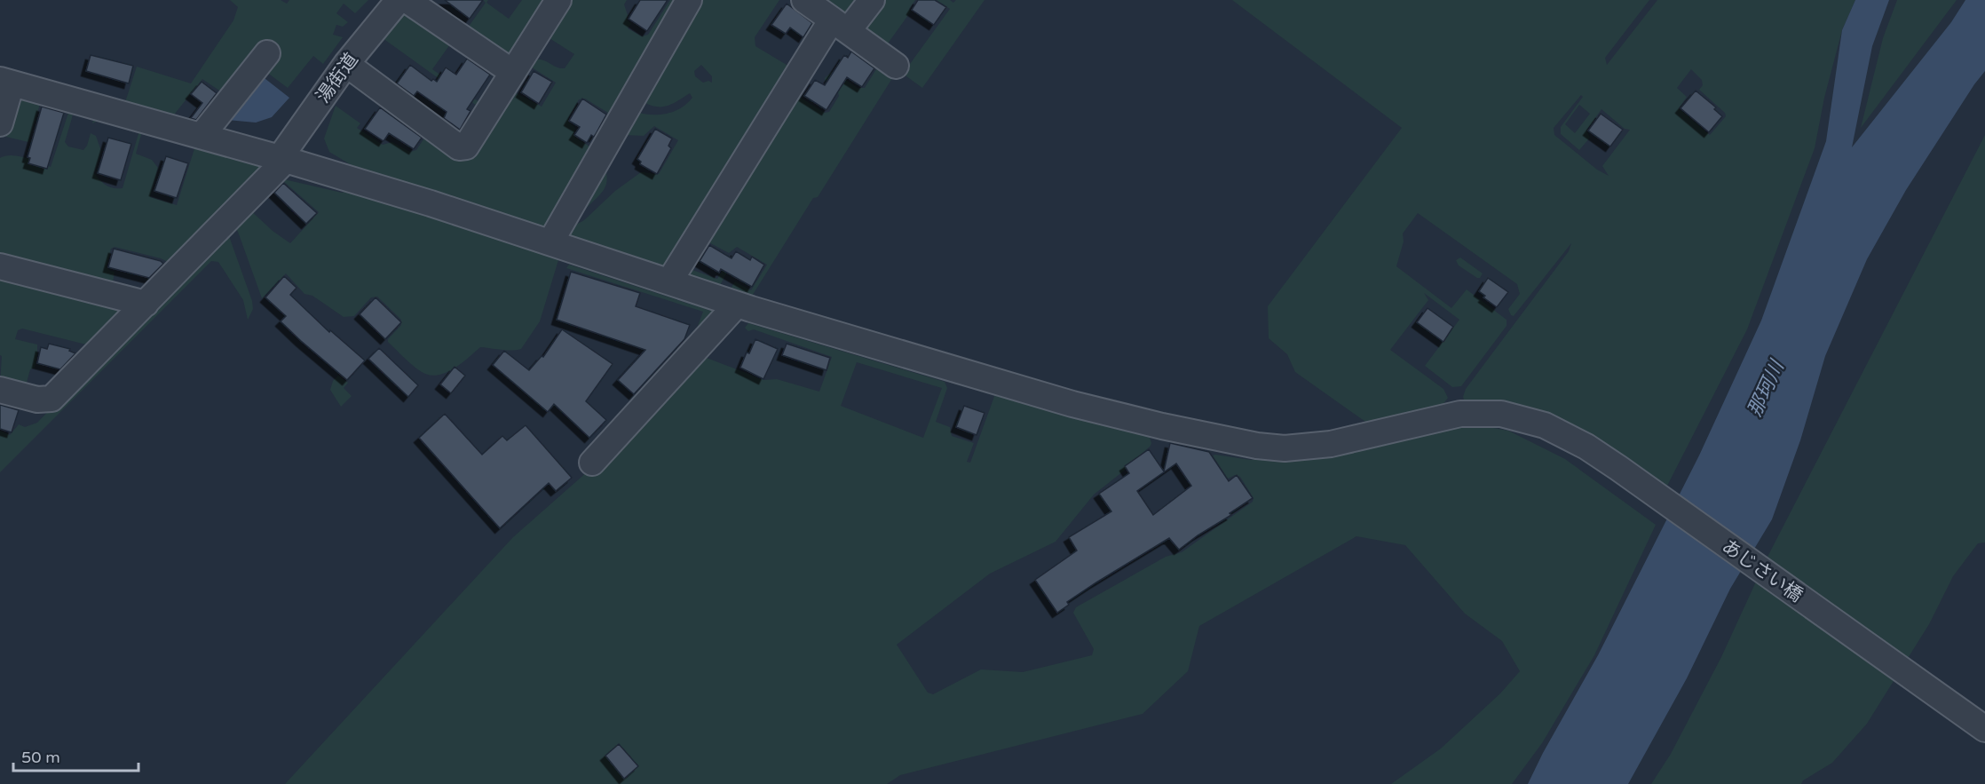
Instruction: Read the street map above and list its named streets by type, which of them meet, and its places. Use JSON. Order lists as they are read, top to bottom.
{
  "streets": {
    "street": ["湯街道", "あじさい橋"]
  },
  "crossings": [
    ["湯街道", "あじさい橋"]
  ],
  "water": ["那珂川"],
  "scale_bar": "50 m"
}
